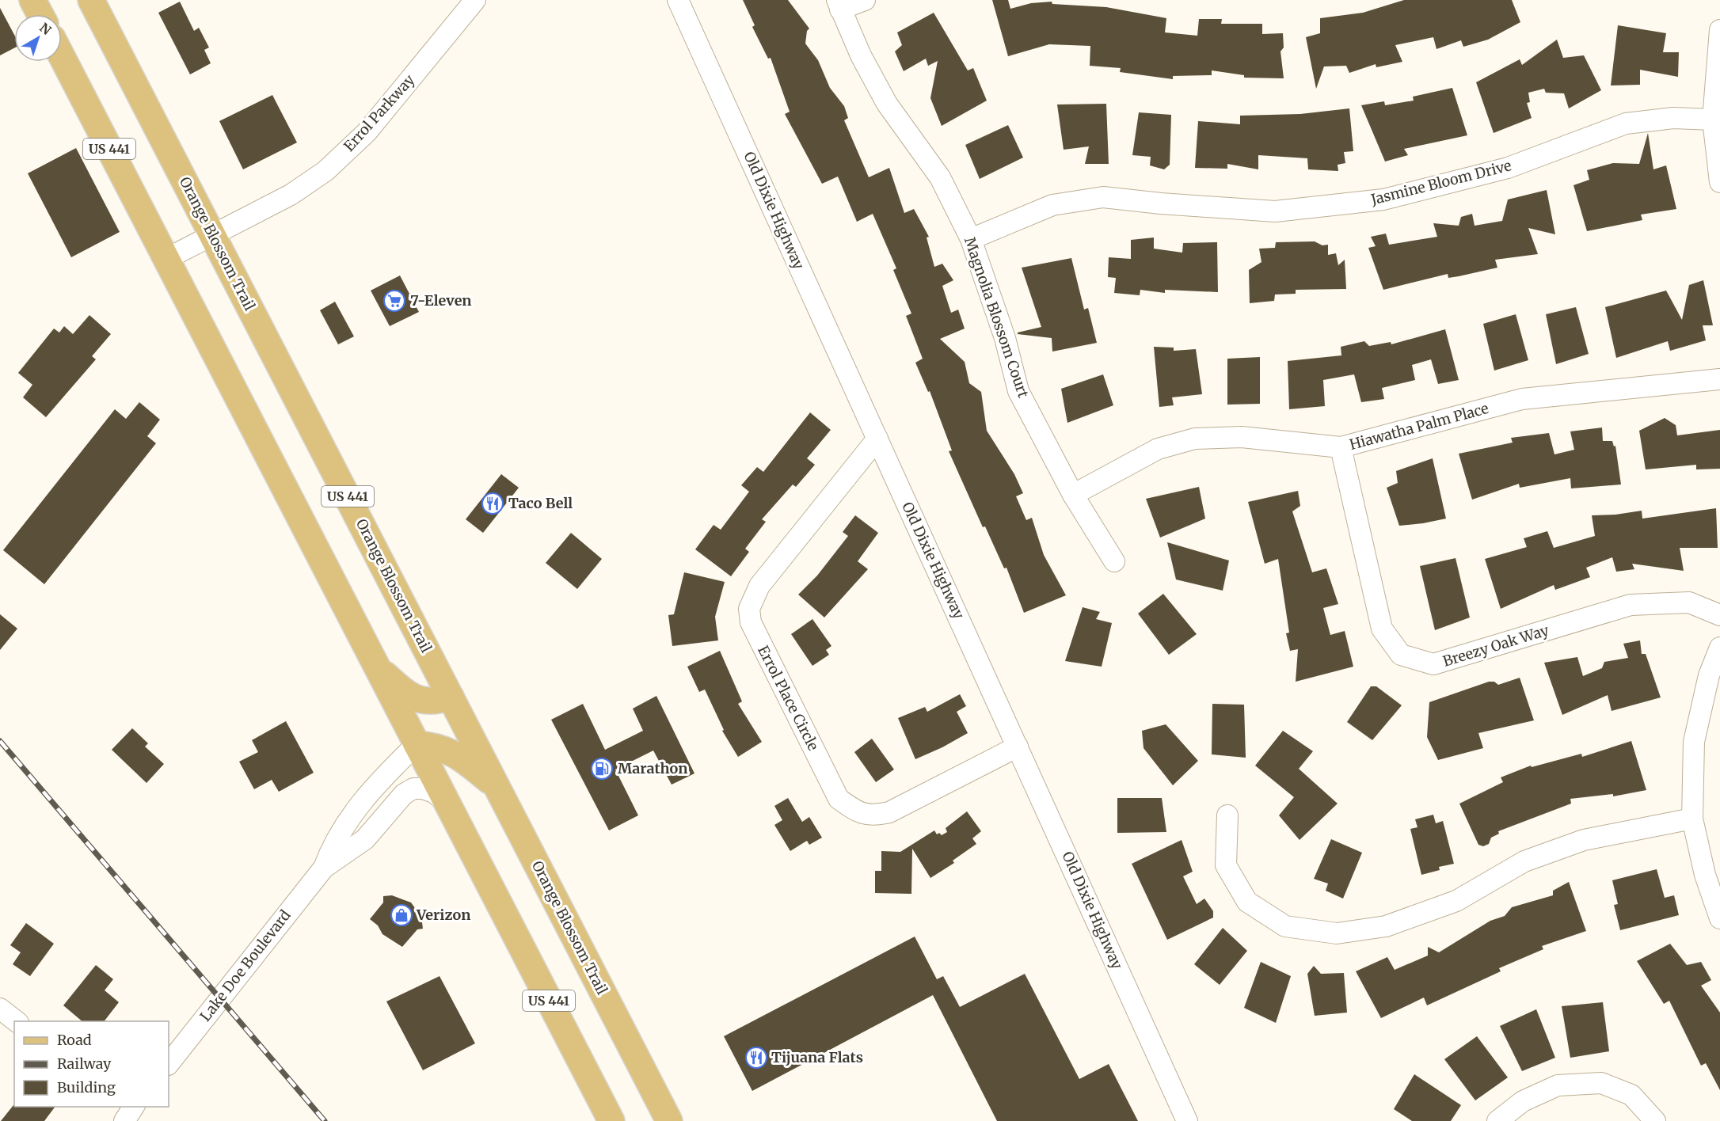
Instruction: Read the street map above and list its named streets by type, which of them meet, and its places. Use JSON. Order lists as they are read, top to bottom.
{
  "streets": {
    "main road": ["US 441", "Orange Blossom Trail"],
    "street": [
      "Errol Parkway",
      "Jasmine Bloom Drive",
      "Old Dixie Highway",
      "Magnolia Blossom Court",
      "Hiawatha Palm Place",
      "Breezy Oak Way",
      "Errol Place Circle",
      "Lake Doe Boulevard"
    ]
  },
  "crossings": [
    ["Errol Parkway", "US 441"],
    ["Errol Parkway", "Orange Blossom Trail"],
    ["US 441", "Lake Doe Boulevard"],
    ["Jasmine Bloom Drive", "Magnolia Blossom Court"],
    ["Old Dixie Highway", "Errol Place Circle"],
    ["Magnolia Blossom Court", "Hiawatha Palm Place"],
    ["Hiawatha Palm Place", "Breezy Oak Way"]
  ],
  "places": {
    "supermarket": ["7-Eleven"],
    "restaurant": ["Taco Bell", "Tijuana Flats"],
    "fuel station": ["Marathon"],
    "shop": ["Verizon"]
  },
  "legend": ["Road", "Railway", "Building"],
  "north": "top right"
}
